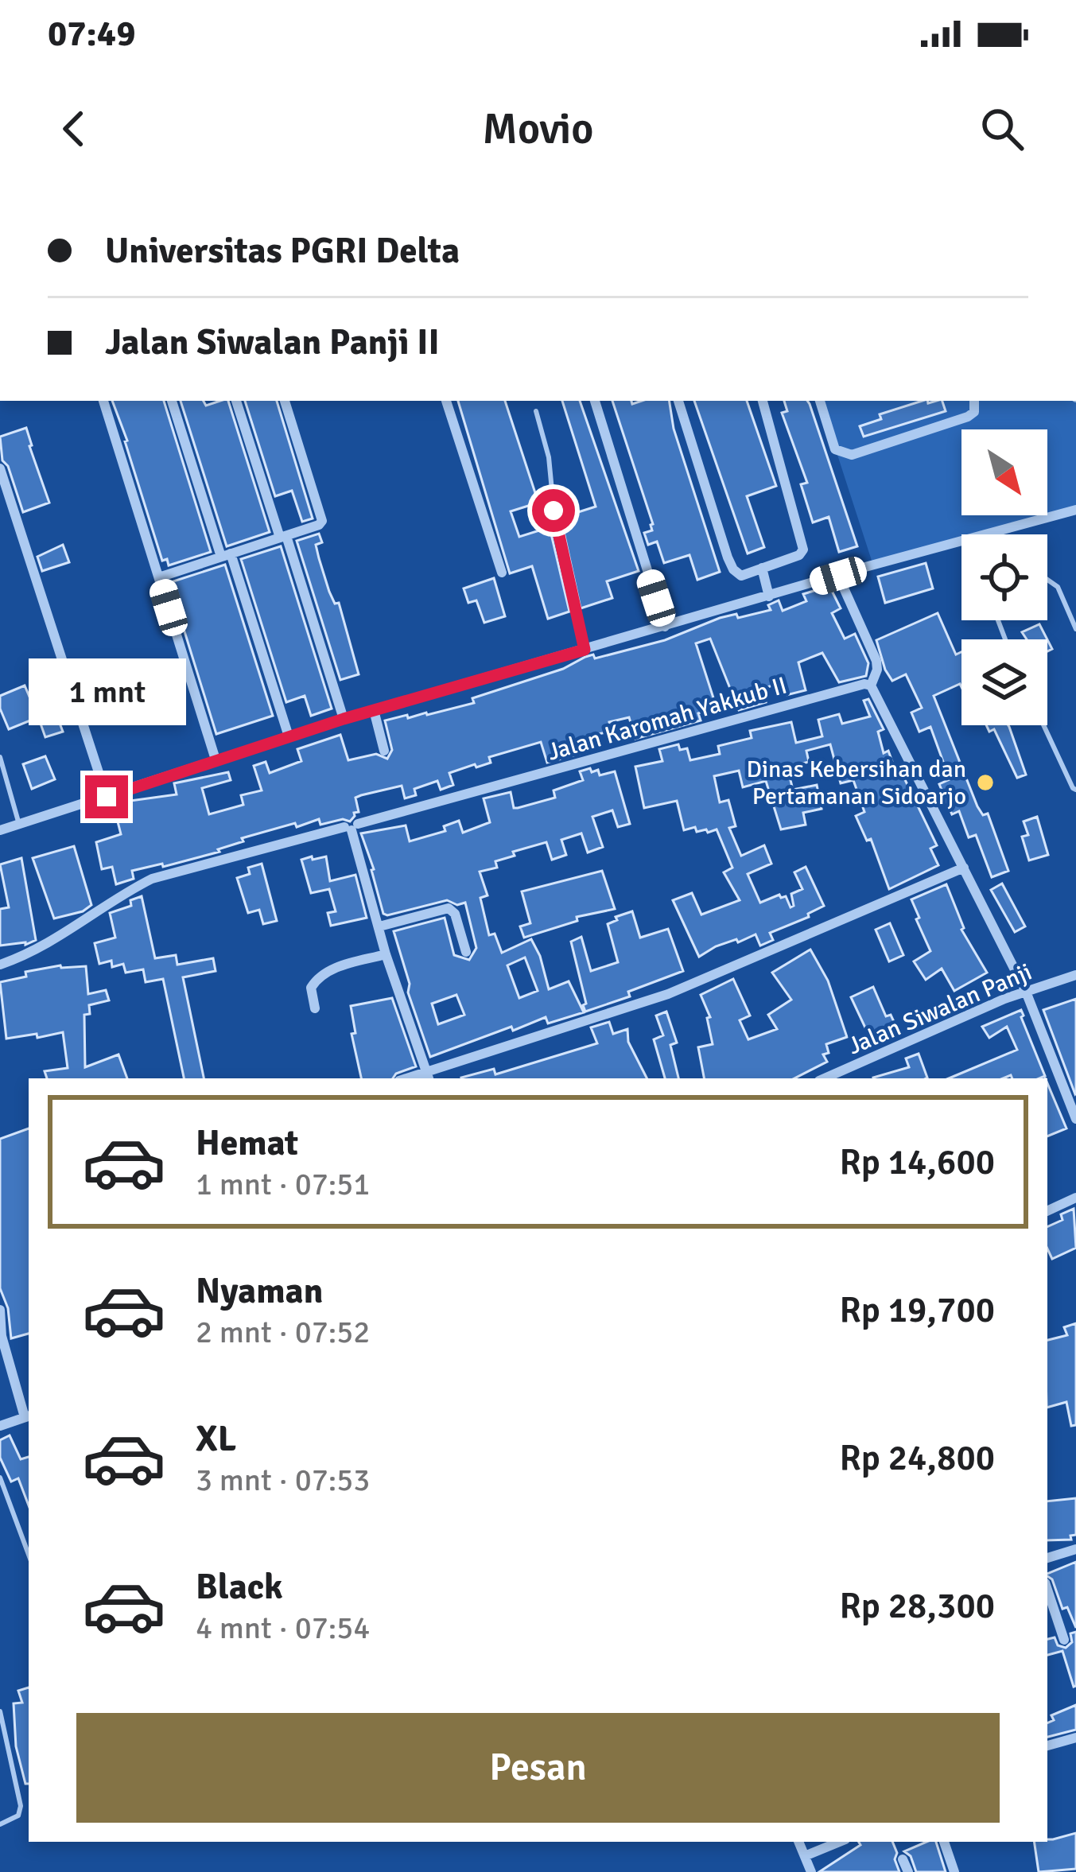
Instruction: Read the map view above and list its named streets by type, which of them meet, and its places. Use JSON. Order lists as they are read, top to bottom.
{
  "streets": {
    "street": ["Jalan Karomah Yakkub II", "Jalan Siwalan Panji"]
  },
  "places": ["Dinas Kebersihan dan Pertamanan Sidoarjo"],
  "north": "bottom right",
  "page": {
    "status": "07:49",
    "header": "Movio",
    "banner": ["Universitas PGRI Delta", "Jalan Siwalan Panji II"],
    "bubble": "1 mnt",
    "list": [
      {
        "name": "Hemat",
        "note": "1 mnt · 07:51",
        "value": "Rp 14,600"
      },
      {
        "name": "Nyaman",
        "note": "2 mnt · 07:52",
        "value": "Rp 19,700"
      },
      {
        "name": "XL",
        "note": "3 mnt · 07:53",
        "value": "Rp 24,800"
      },
      {
        "name": "Black",
        "note": "4 mnt · 07:54",
        "value": "Rp 28,300"
      }
    ],
    "buttons": "Pesan"
  }
}
